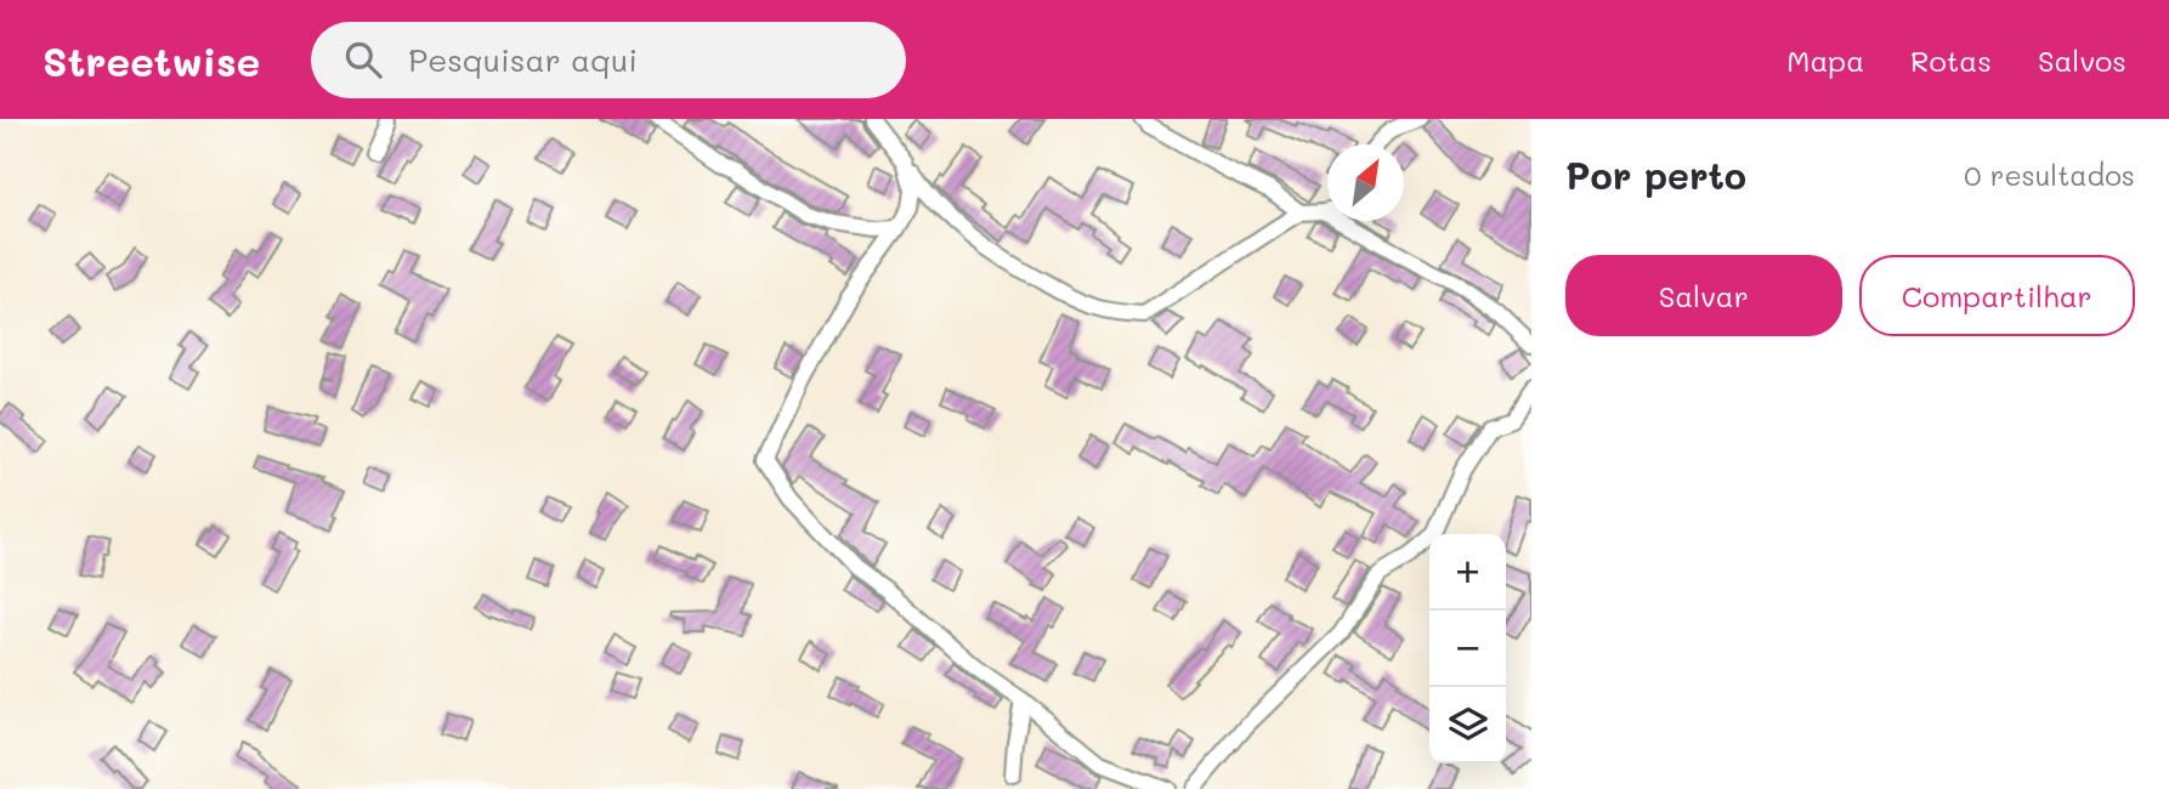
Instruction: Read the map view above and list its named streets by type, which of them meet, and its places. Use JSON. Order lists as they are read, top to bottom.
{
  "north": "top right",
  "page": {
    "header": "Streetwise",
    "search": "Pesquisar aqui",
    "nav": ["Mapa", "Rotas", "Salvos"],
    "heading": ["Por perto", "0 resultados"],
    "buttons": ["Salvar", "Compartilhar"],
    "map_buttons": ["+", "−"]
  }
}
